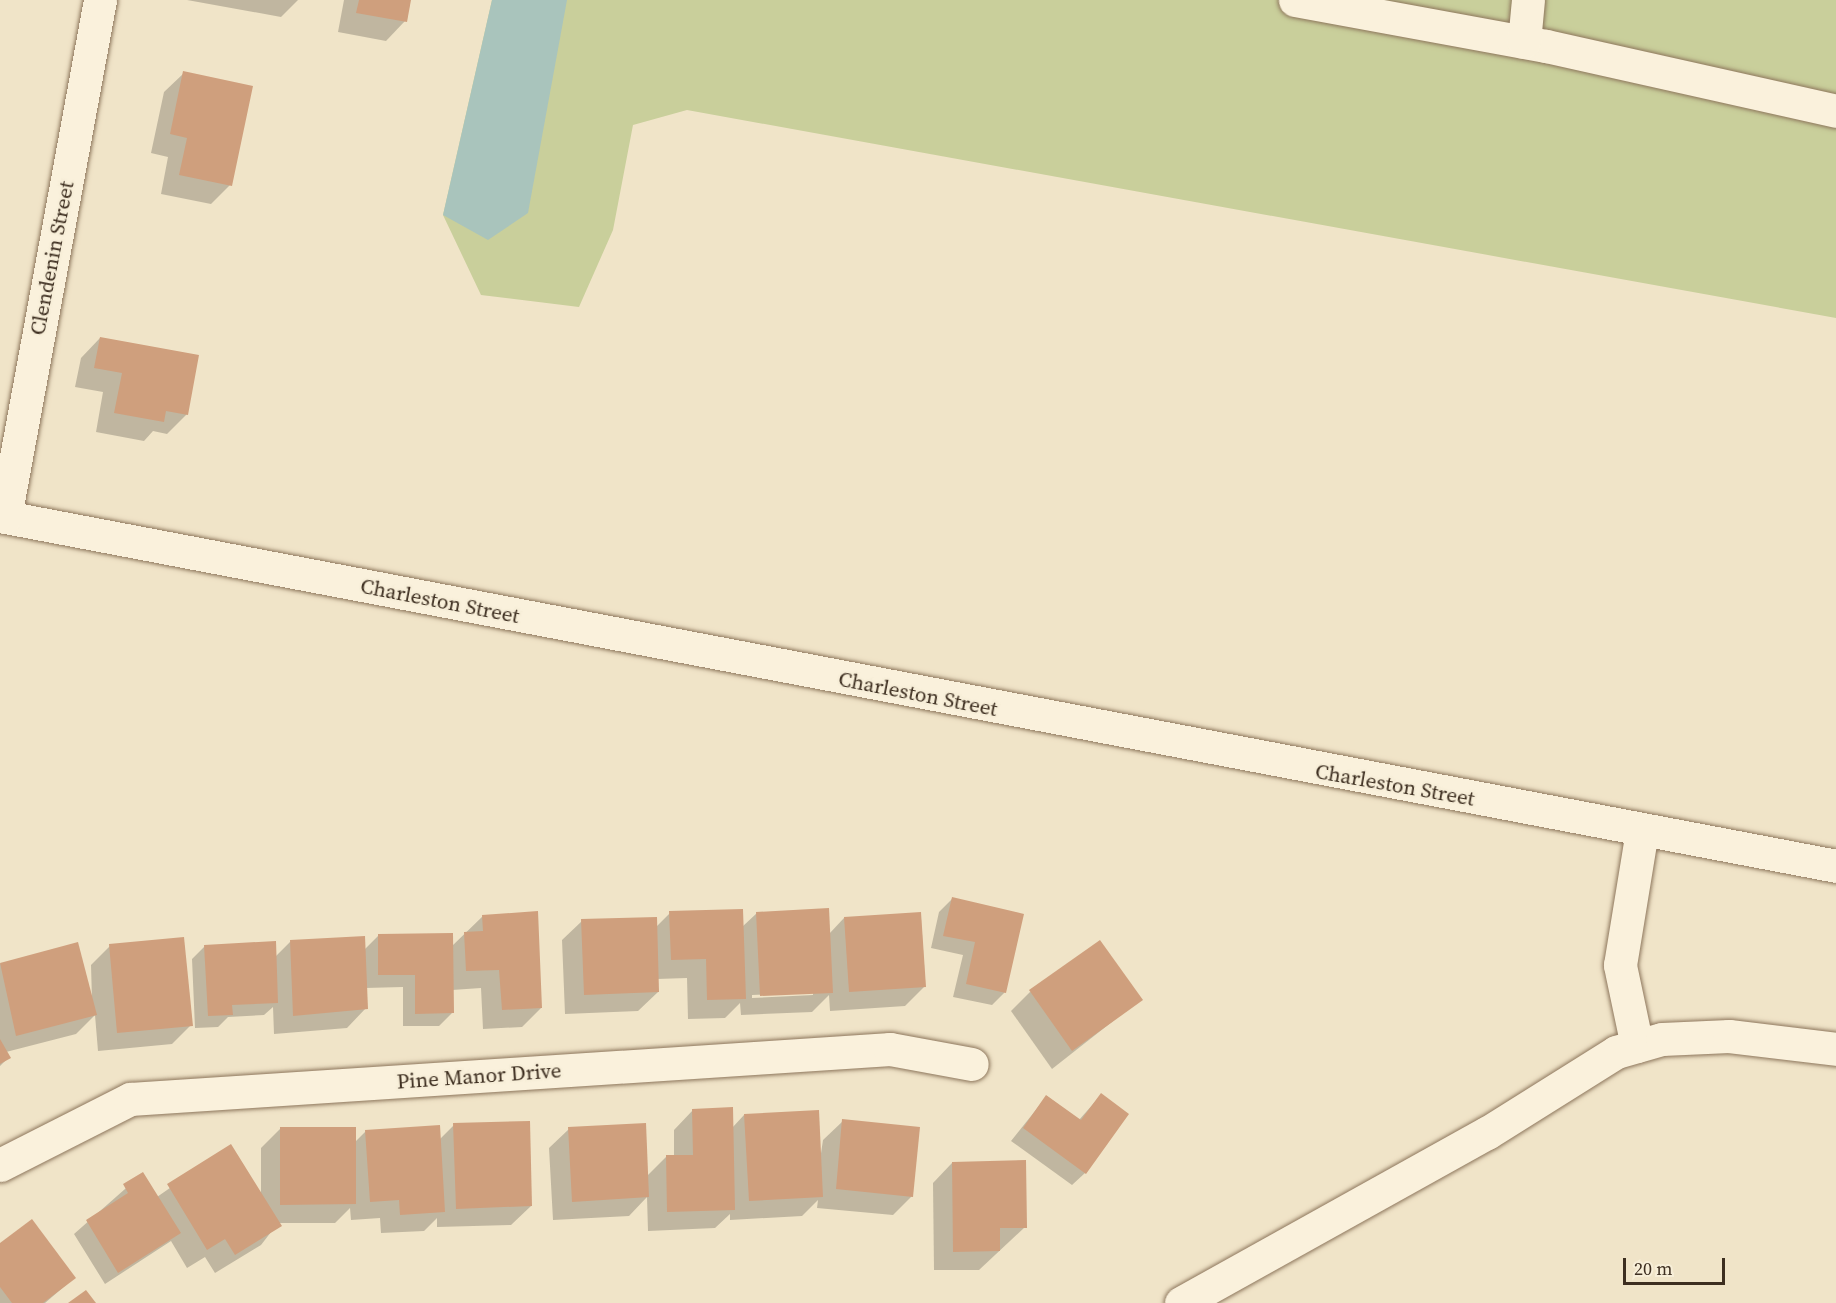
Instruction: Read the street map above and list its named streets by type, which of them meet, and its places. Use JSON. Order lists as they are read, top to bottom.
{
  "streets": {
    "street": ["Clendenin Street", "Charleston Street", "Pine Manor Drive"]
  },
  "crossings": [
    ["Clendenin Street", "Charleston Street"]
  ],
  "scale_bar": "20 m"
}
